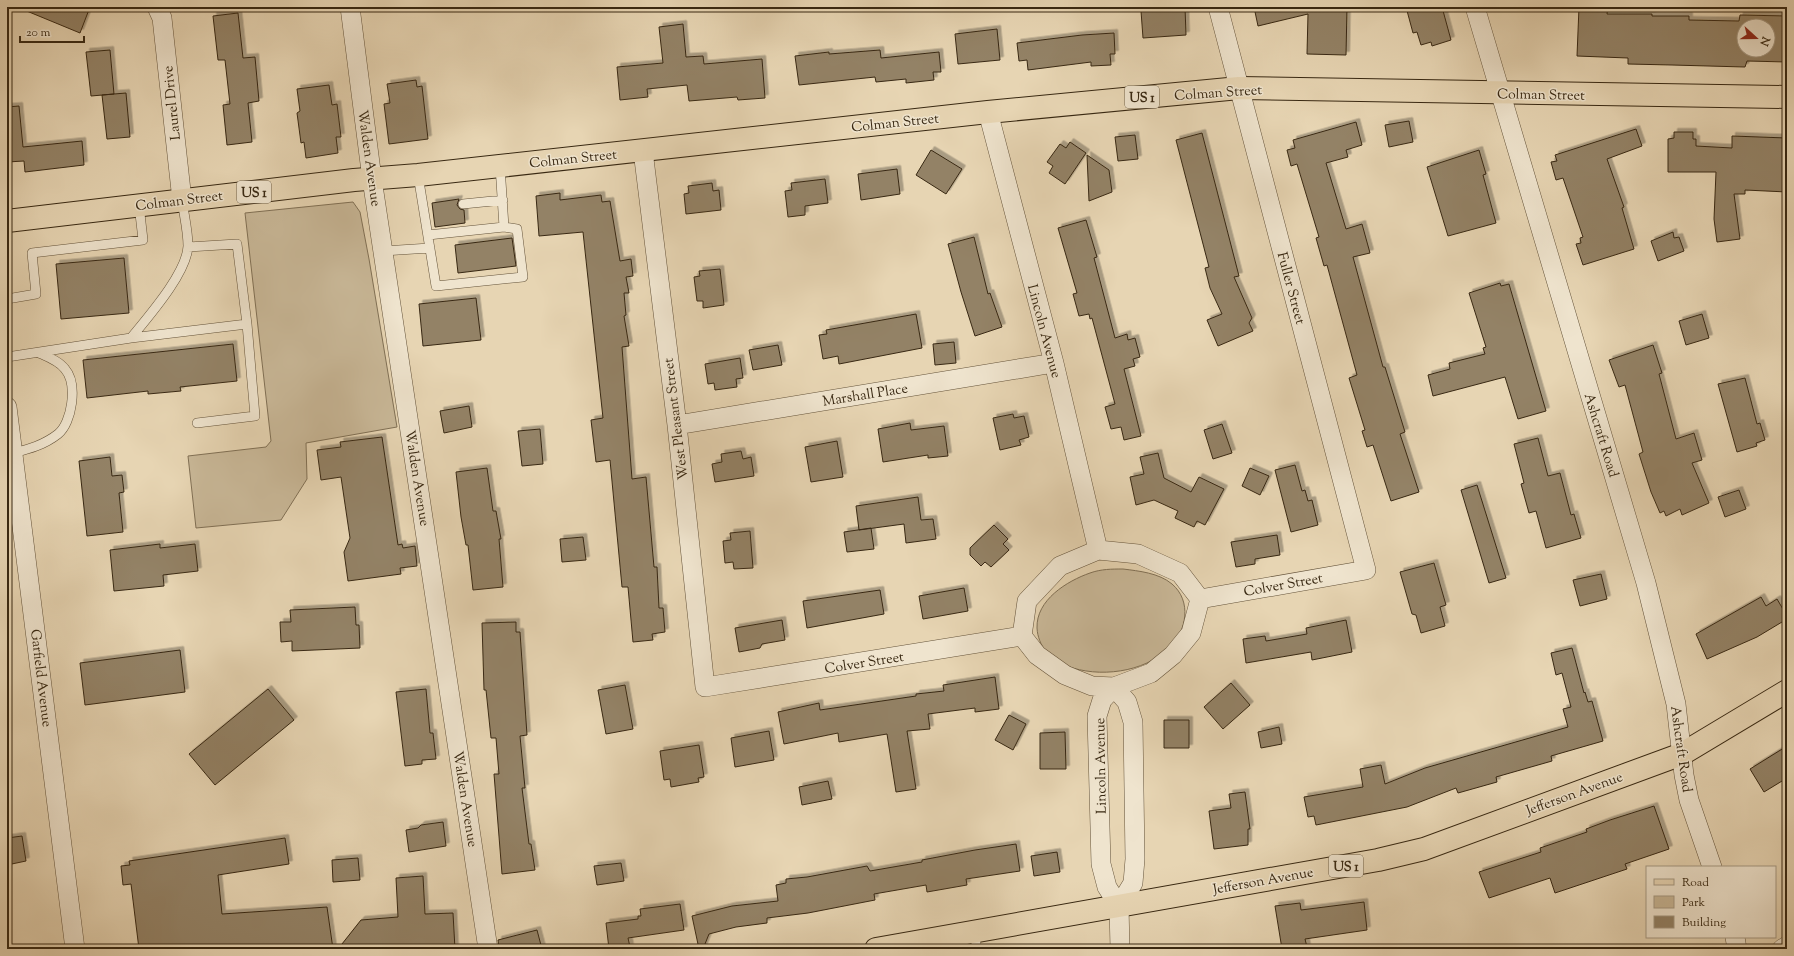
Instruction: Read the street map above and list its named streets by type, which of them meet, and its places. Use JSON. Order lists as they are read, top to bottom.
{
  "streets": {
    "main road": ["Colman Street", "US 1", "Jefferson Avenue"],
    "street": [
      "Laurel Drive",
      "Walden Avenue",
      "Fuller Street",
      "Lincoln Avenue",
      "Marshall Place",
      "West Pleasant Street",
      "Ashcraft Road",
      "Colver Street",
      "Garfield Avenue"
    ]
  },
  "crossings": [
    ["Colman Street", "Laurel Drive"],
    ["Colman Street", "Walden Avenue"],
    ["Colman Street", "Fuller Street"],
    ["Colman Street", "Lincoln Avenue"],
    ["Colman Street", "West Pleasant Street"],
    ["Colman Street", "Ashcraft Road"],
    ["Fuller Street", "Colver Street"],
    ["Lincoln Avenue", "Marshall Place"],
    ["Lincoln Avenue", "Jefferson Avenue"],
    ["Marshall Place", "West Pleasant Street"],
    ["West Pleasant Street", "Colver Street"],
    ["Ashcraft Road", "Jefferson Avenue"]
  ],
  "legend": ["Road", "Park", "Building"],
  "scale_bar": "20 m",
  "north": "right"
}
